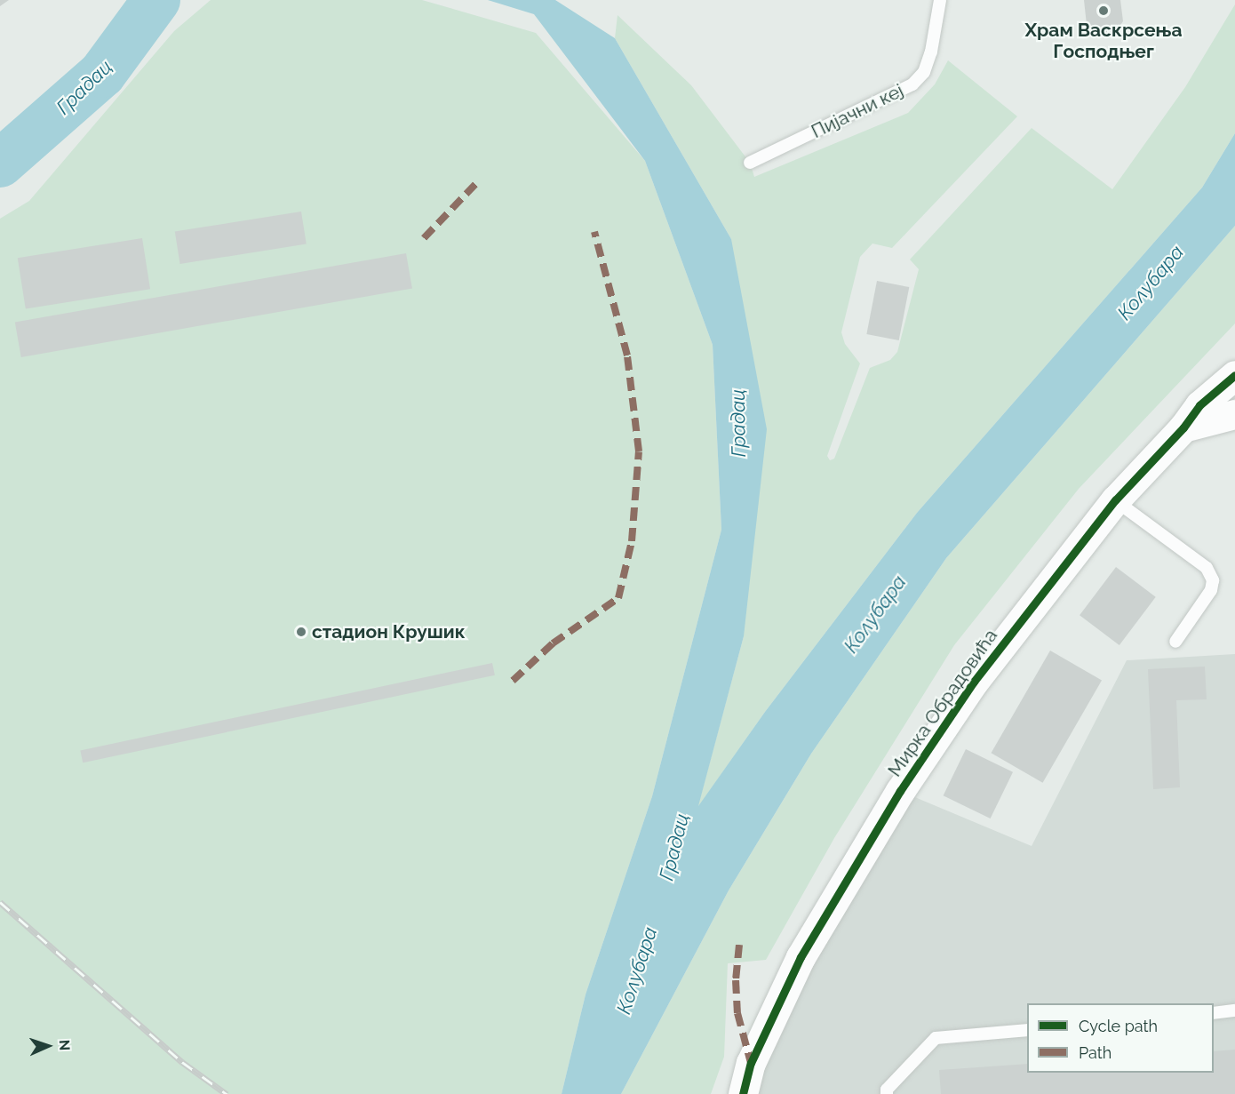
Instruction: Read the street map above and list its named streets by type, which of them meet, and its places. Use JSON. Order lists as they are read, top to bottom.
{
  "streets": {
    "street": ["Мирка Обрадовића"],
    "lane": ["Пијачни кеј"]
  },
  "water": ["Градац", "Колубара"],
  "places": ["Храм Васкрсења Господњег", "стадион Крушик"],
  "legend": ["Cycle path", "Path"],
  "north": "right"
}
